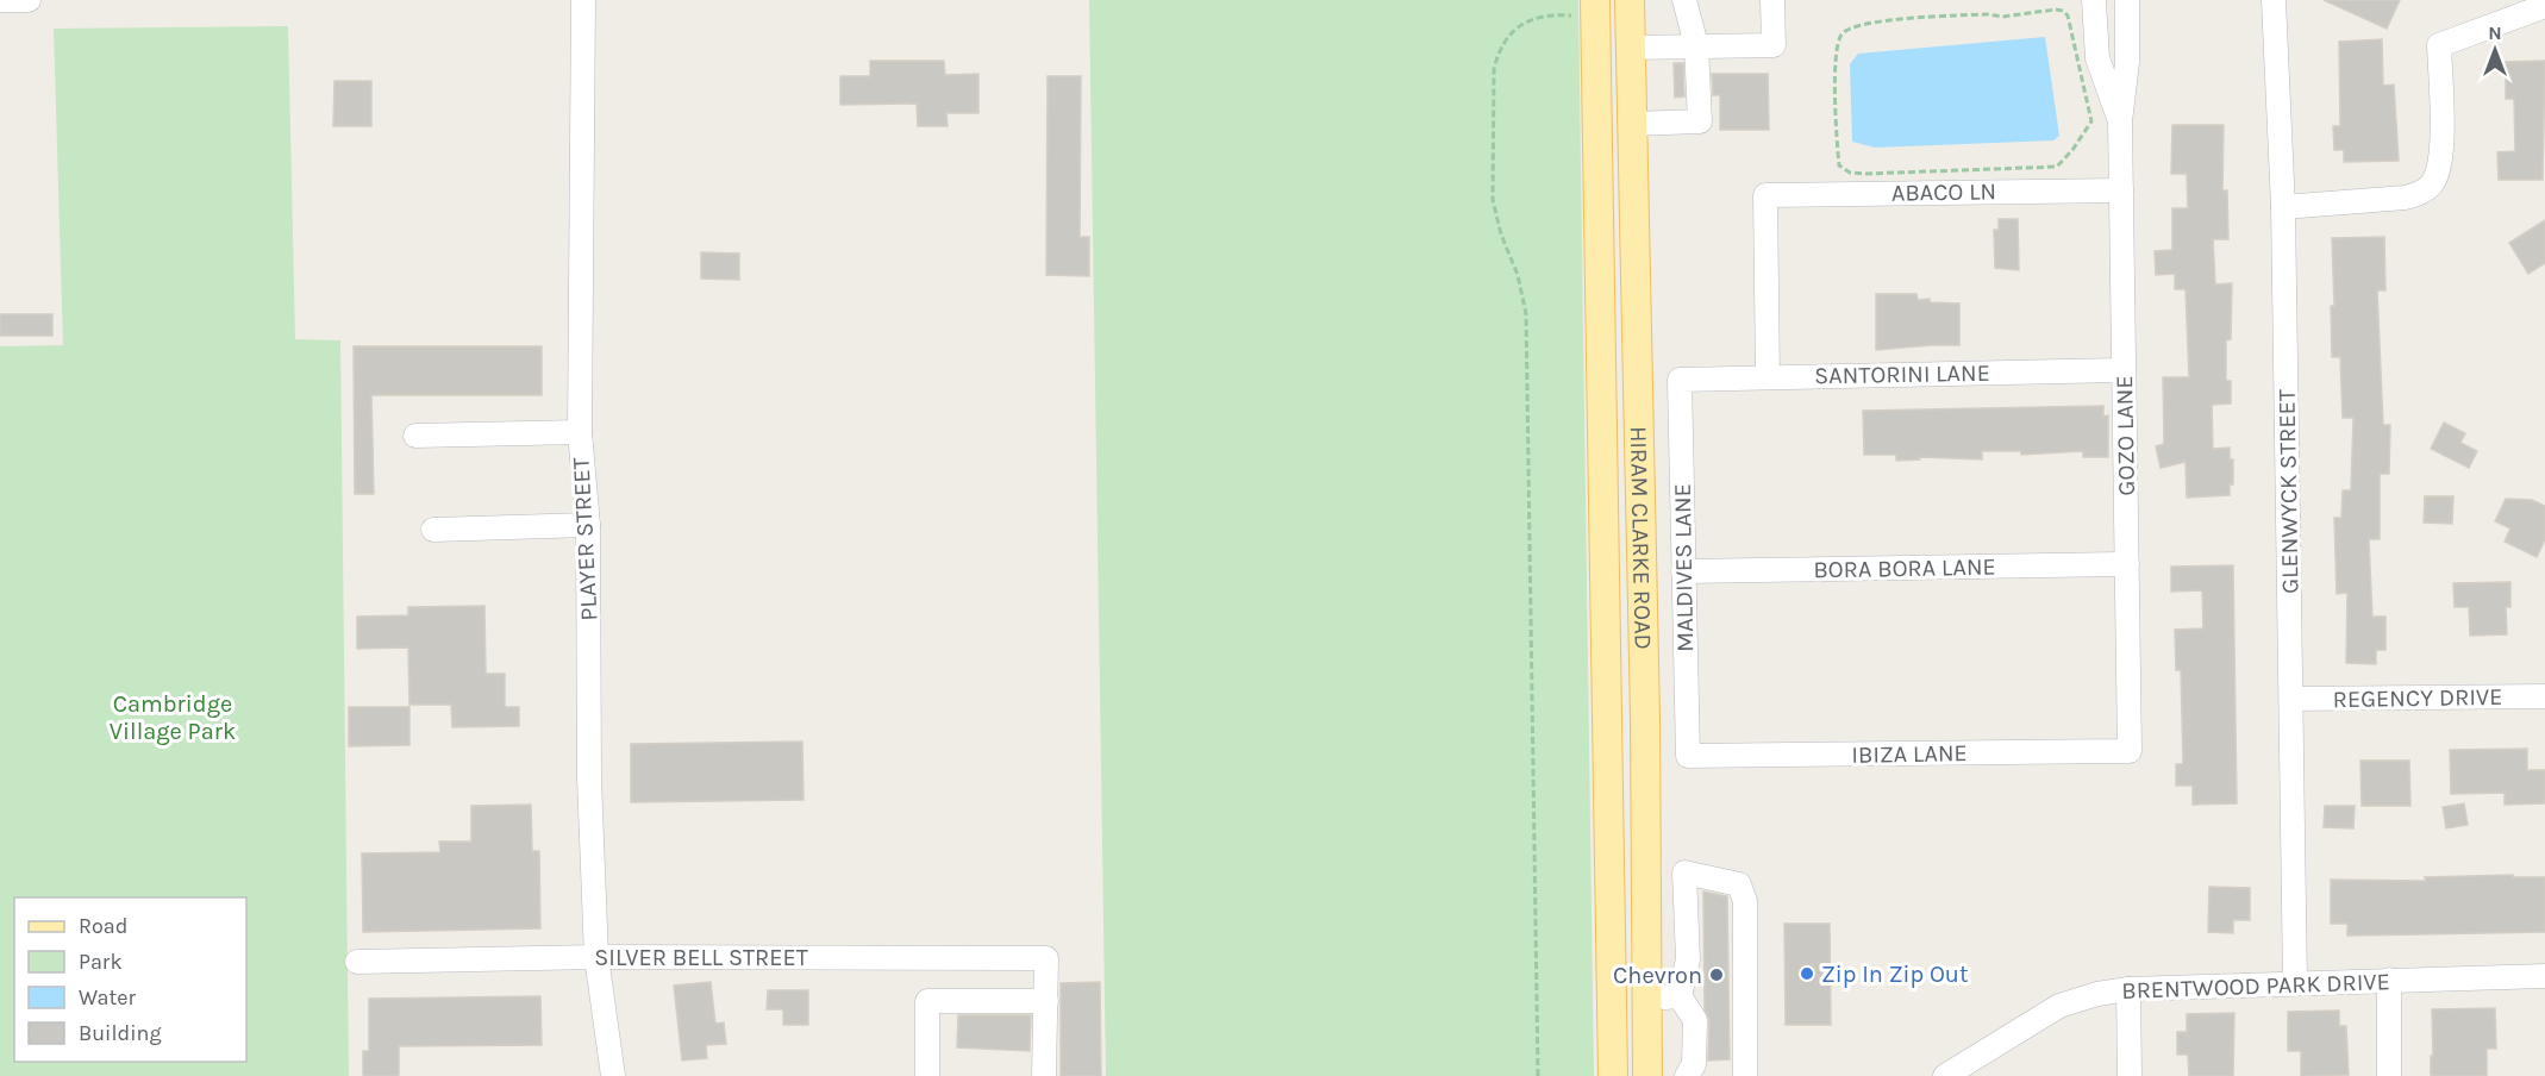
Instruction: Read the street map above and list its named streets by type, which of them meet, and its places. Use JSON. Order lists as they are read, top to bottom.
{
  "streets": {
    "main road": ["HIRAM CLARKE ROAD"],
    "street": [
      "ABACO LN",
      "SANTORINI LANE",
      "GOZO LANE",
      "GLENWYCK STREET",
      "PLAYER STREET",
      "MALDIVES LANE",
      "BORA BORA LANE",
      "REGENCY DRIVE",
      "IBIZA LANE",
      "SILVER BELL STREET",
      "BRENTWOOD PARK DRIVE"
    ]
  },
  "crossings": [
    ["ABACO LN", "SANTORINI LANE"],
    ["ABACO LN", "GOZO LANE"],
    ["SANTORINI LANE", "GOZO LANE"],
    ["SANTORINI LANE", "MALDIVES LANE"],
    ["GOZO LANE", "BORA BORA LANE"],
    ["GOZO LANE", "IBIZA LANE"],
    ["GLENWYCK STREET", "REGENCY DRIVE"],
    ["GLENWYCK STREET", "BRENTWOOD PARK DRIVE"],
    ["PLAYER STREET", "SILVER BELL STREET"],
    ["MALDIVES LANE", "BORA BORA LANE"],
    ["MALDIVES LANE", "IBIZA LANE"]
  ],
  "parks": ["Cambridge Village Park"],
  "places": ["Zip In Zip Out", "Chevron"],
  "legend": [
    "Road",
    "Park",
    "Water",
    "Building"
  ],
  "north": "top"
}
